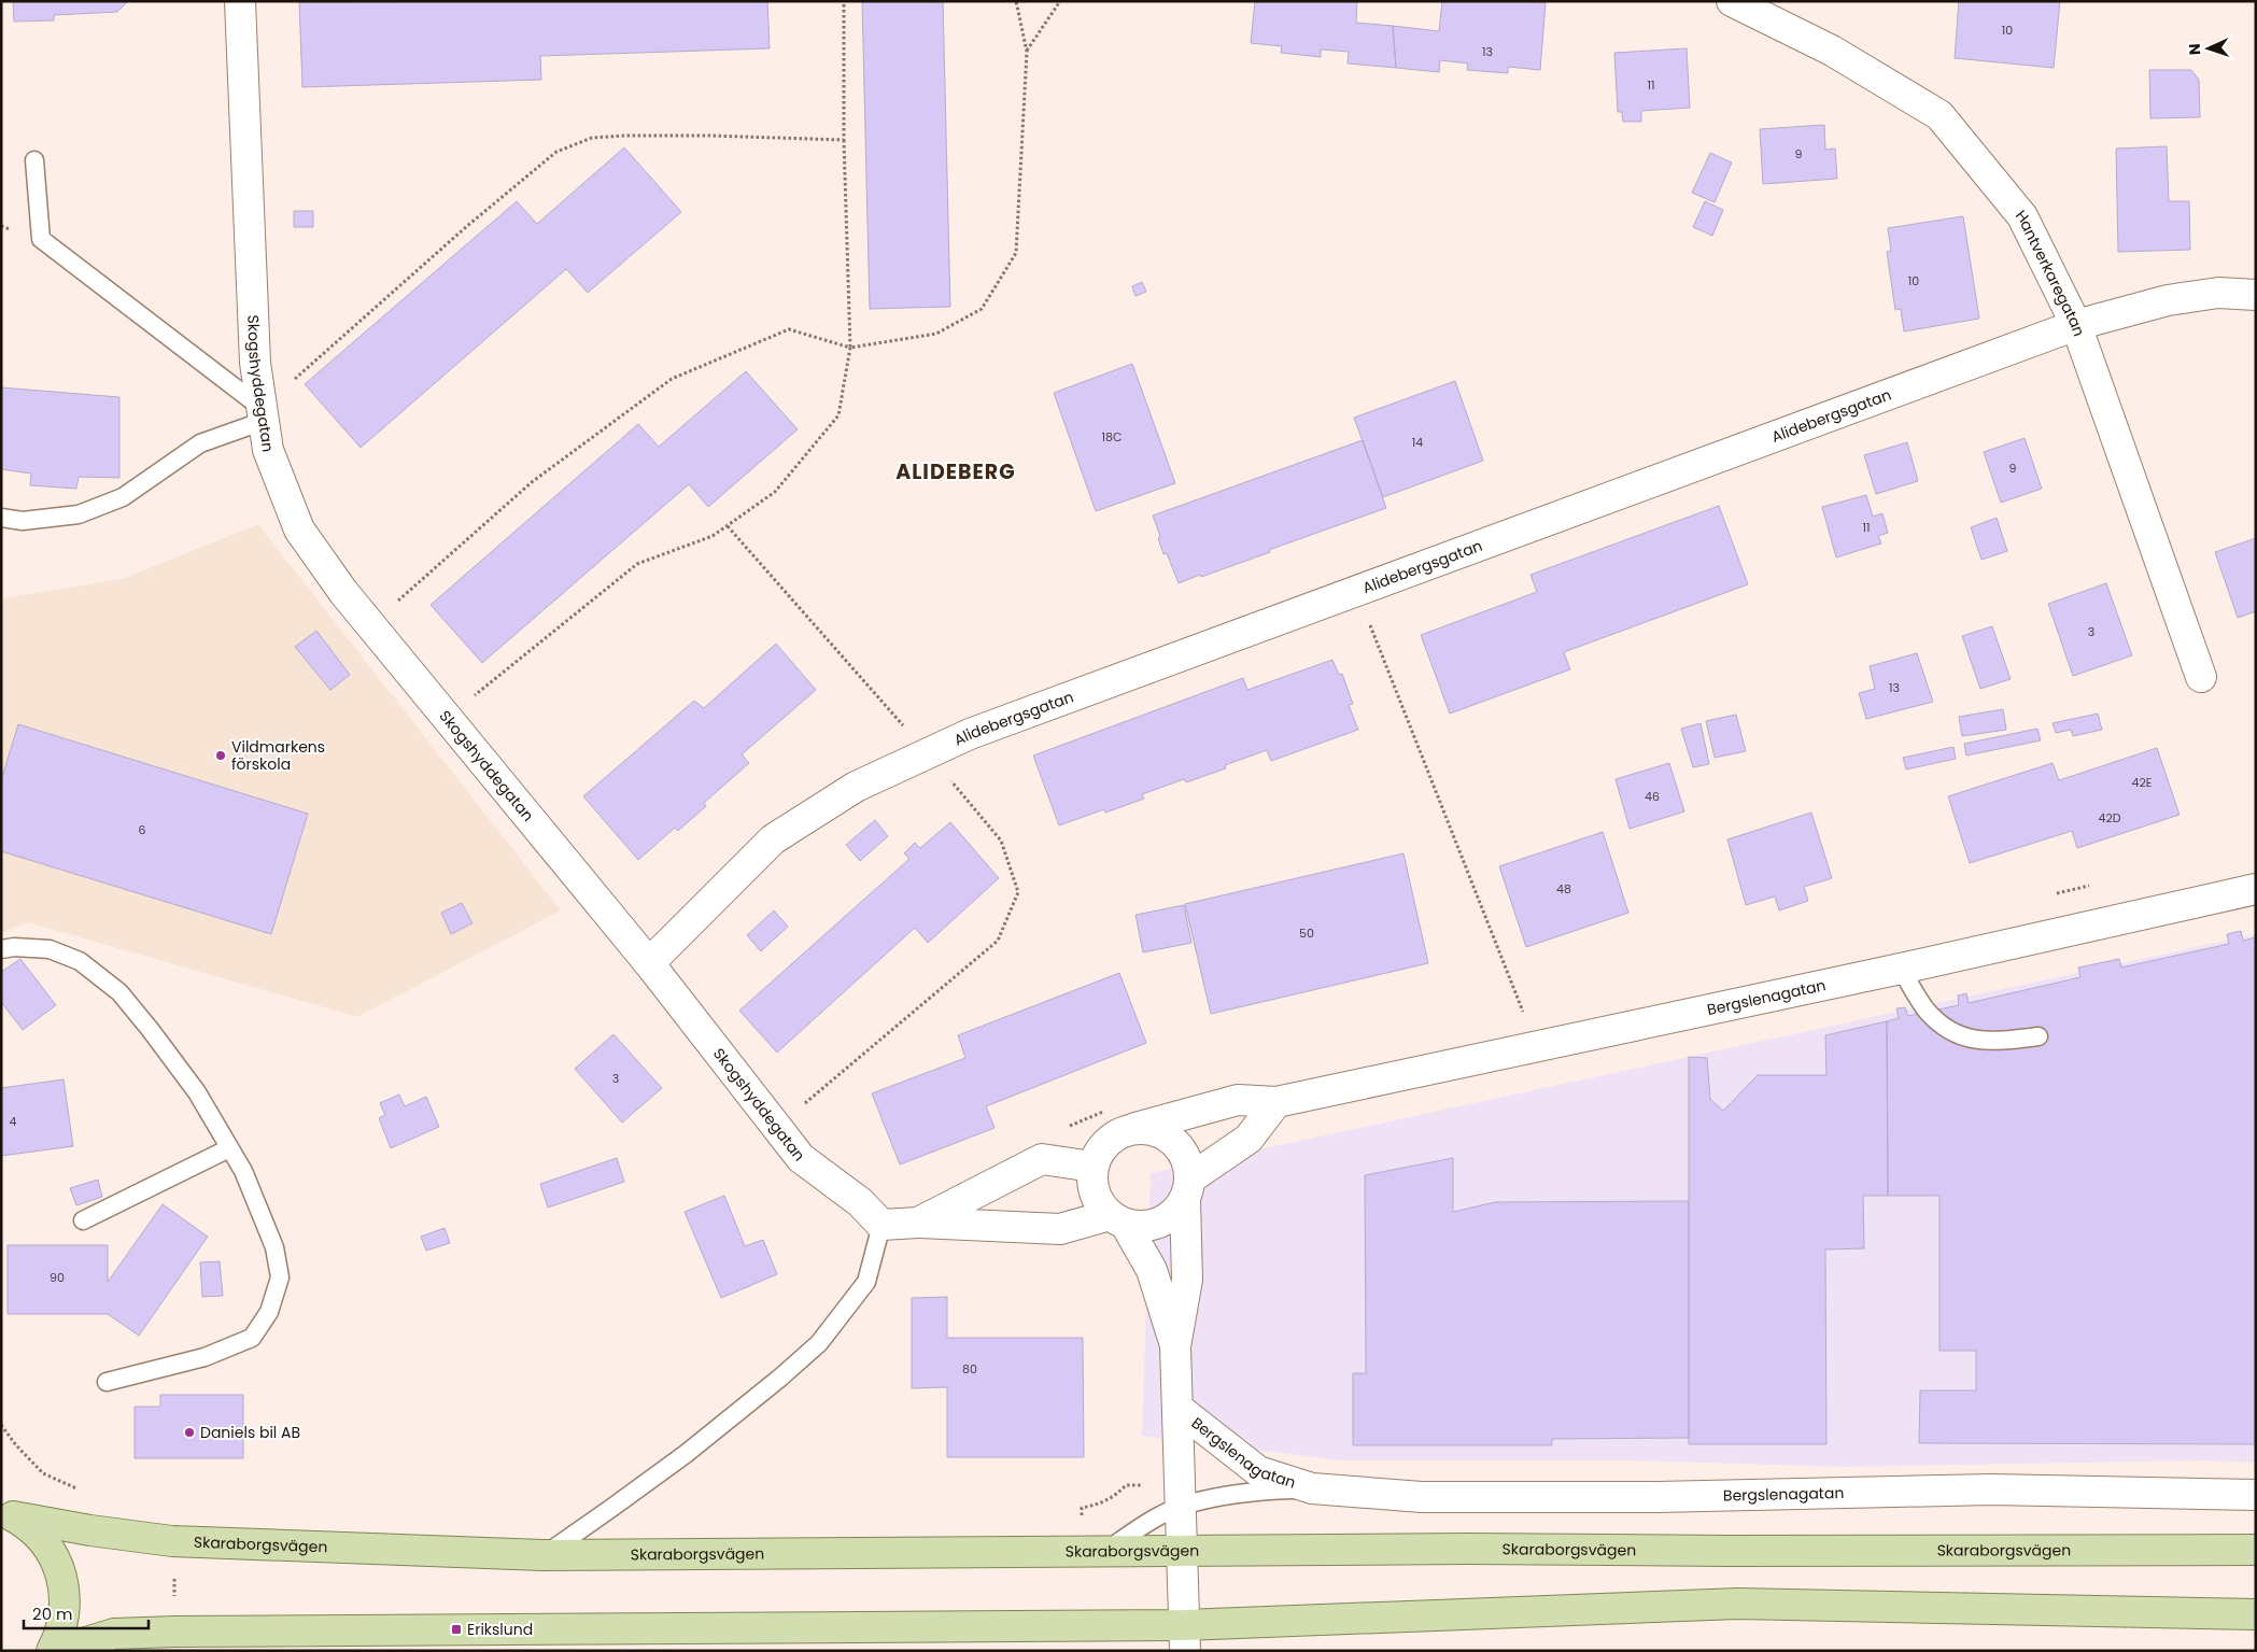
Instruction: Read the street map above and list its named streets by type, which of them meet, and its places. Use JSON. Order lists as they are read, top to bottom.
{
  "streets": {
    "main road": ["Skaraborgsvägen"],
    "street": [
      "Hantverkaregatan",
      "Skogshyddegatan",
      "Alidebergsgatan",
      "Bergslenagatan"
    ]
  },
  "crossings": [
    ["Hantverkaregatan", "Alidebergsgatan"],
    ["Skogshyddegatan", "Alidebergsgatan"],
    ["Bergslenagatan", "Skaraborgsvägen"]
  ],
  "districts": ["ALIDEBERG"],
  "places": {
    "other": ["Vildmarkens förskola", "Daniels bil AB"],
    "transit": ["Erikslund"]
  },
  "house_numbers": [
    "10",
    "13",
    "11",
    "9",
    "10",
    "18C",
    "14",
    "9",
    "11",
    "3",
    "13",
    "42E",
    "46",
    "42D",
    "6",
    "48",
    "50",
    "3",
    "4",
    "90",
    "80"
  ],
  "scale_bar": "20 m",
  "north": "left"
}
